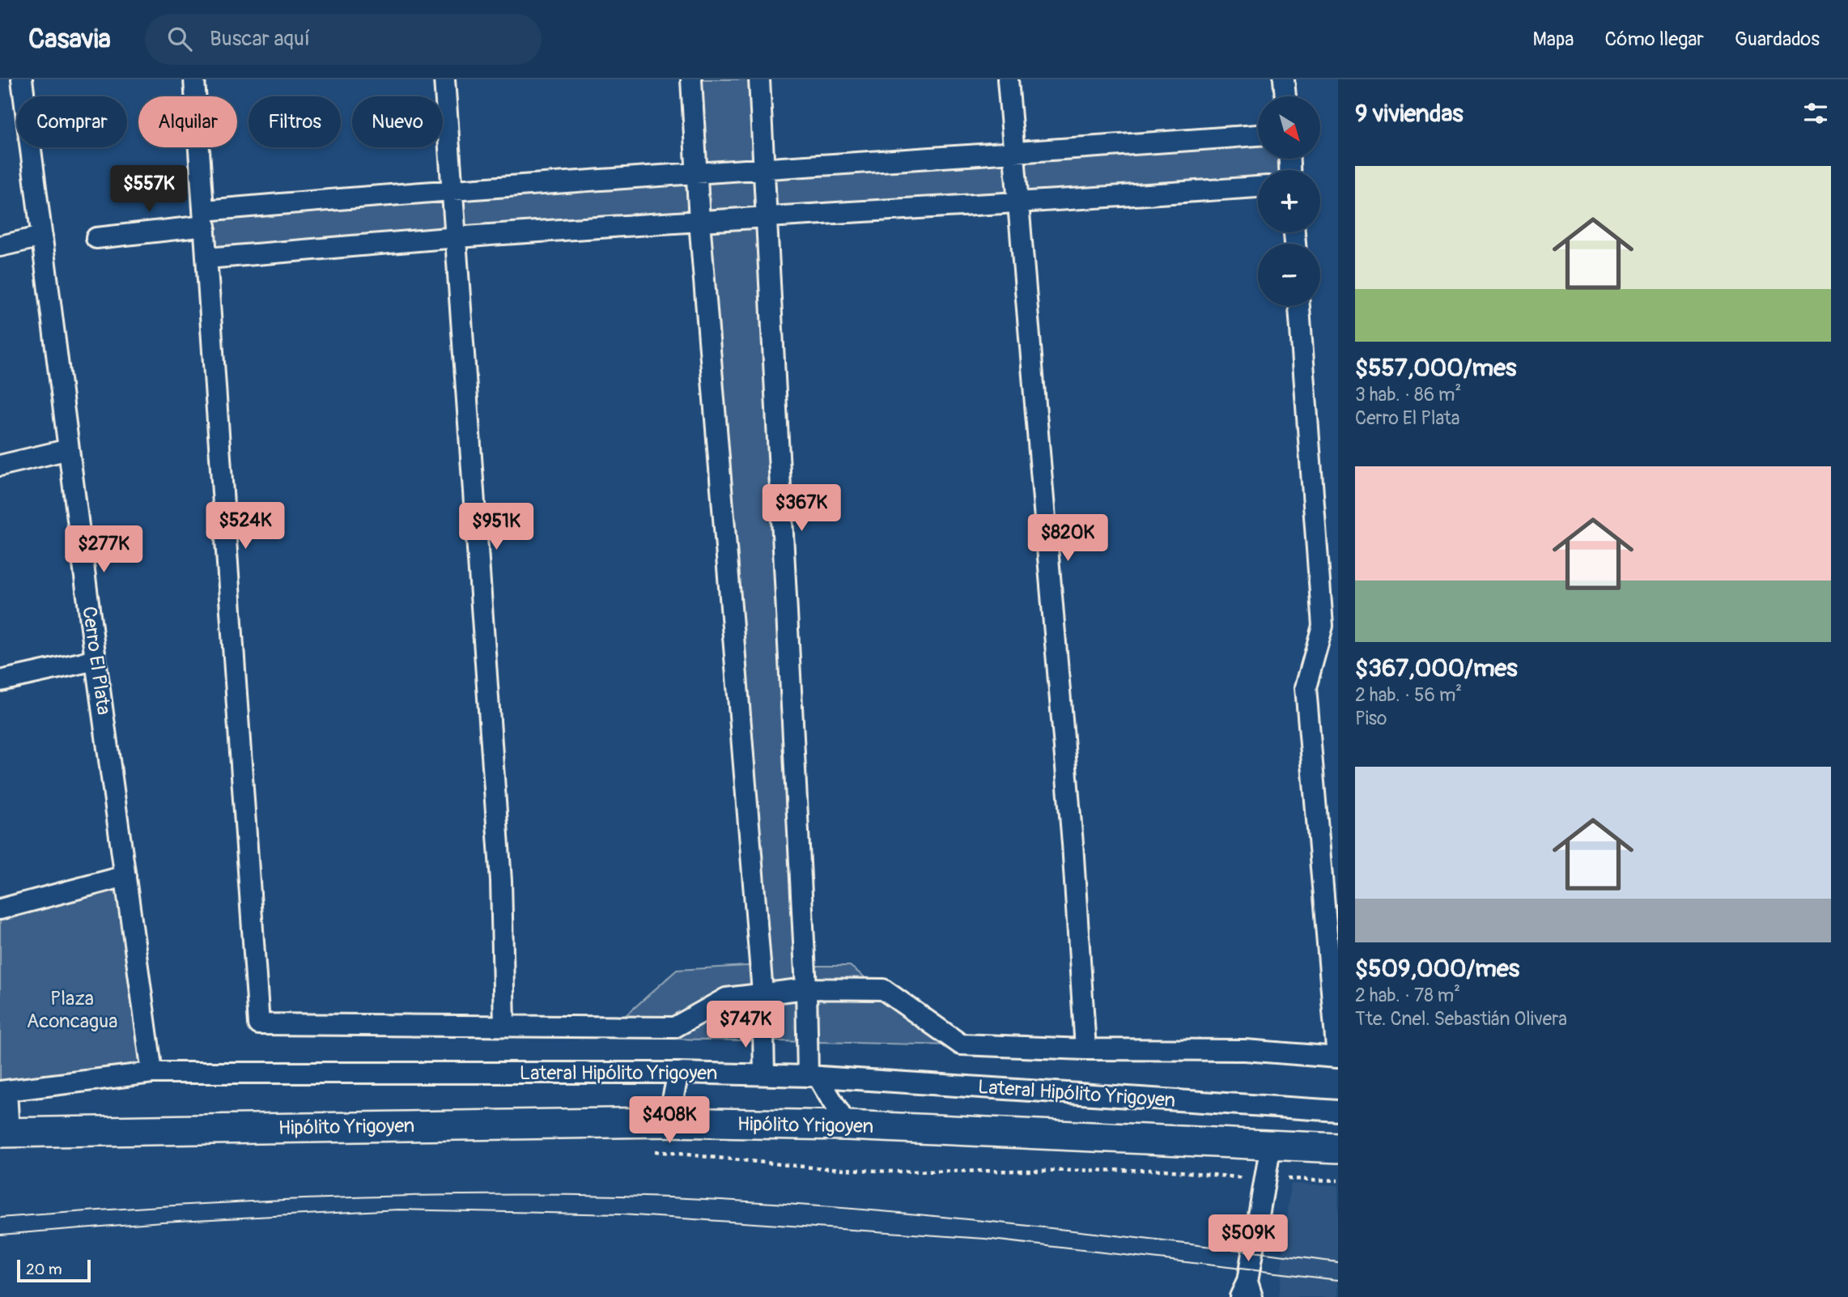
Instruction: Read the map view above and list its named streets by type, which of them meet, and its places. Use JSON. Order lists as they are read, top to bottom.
{
  "streets": {
    "main road": ["Hipólito Yrigoyen"],
    "street": ["Cerro El Plata", "Lateral Hipólito Yrigoyen"]
  },
  "crossings": [
    ["Cerro El Plata", "Lateral Hipólito Yrigoyen"]
  ],
  "parks": ["Plaza Aconcagua"],
  "scale_bar": "20 m",
  "north": "bottom right",
  "page": {
    "header": "Casavia",
    "search": "Buscar aquí",
    "nav": ["Mapa", "Cómo llegar", "Guardados"],
    "heading": "9 viviendas",
    "map_buttons": ["+", "−"],
    "chip": [
      "Comprar",
      "Alquilar",
      "Filtros",
      "Nuevo"
    ],
    "list": [
      {
        "name": "$557,000/mes",
        "note": "3 hab. · 86 m² · Cerro El Plata"
      },
      {
        "name": "$367,000/mes",
        "note": "2 hab. · 56 m² · Piso"
      },
      {
        "name": "$509,000/mes",
        "note": "2 hab. · 78 m² · Tte. Cnel. Sebastián Olivera"
      }
    ],
    "price": [
      "$557K",
      "$367K",
      "$524K",
      "$951K",
      "$820K",
      "$277K",
      "$747K",
      "$408K",
      "$509K"
    ],
    "scale": "20 m"
  }
}
